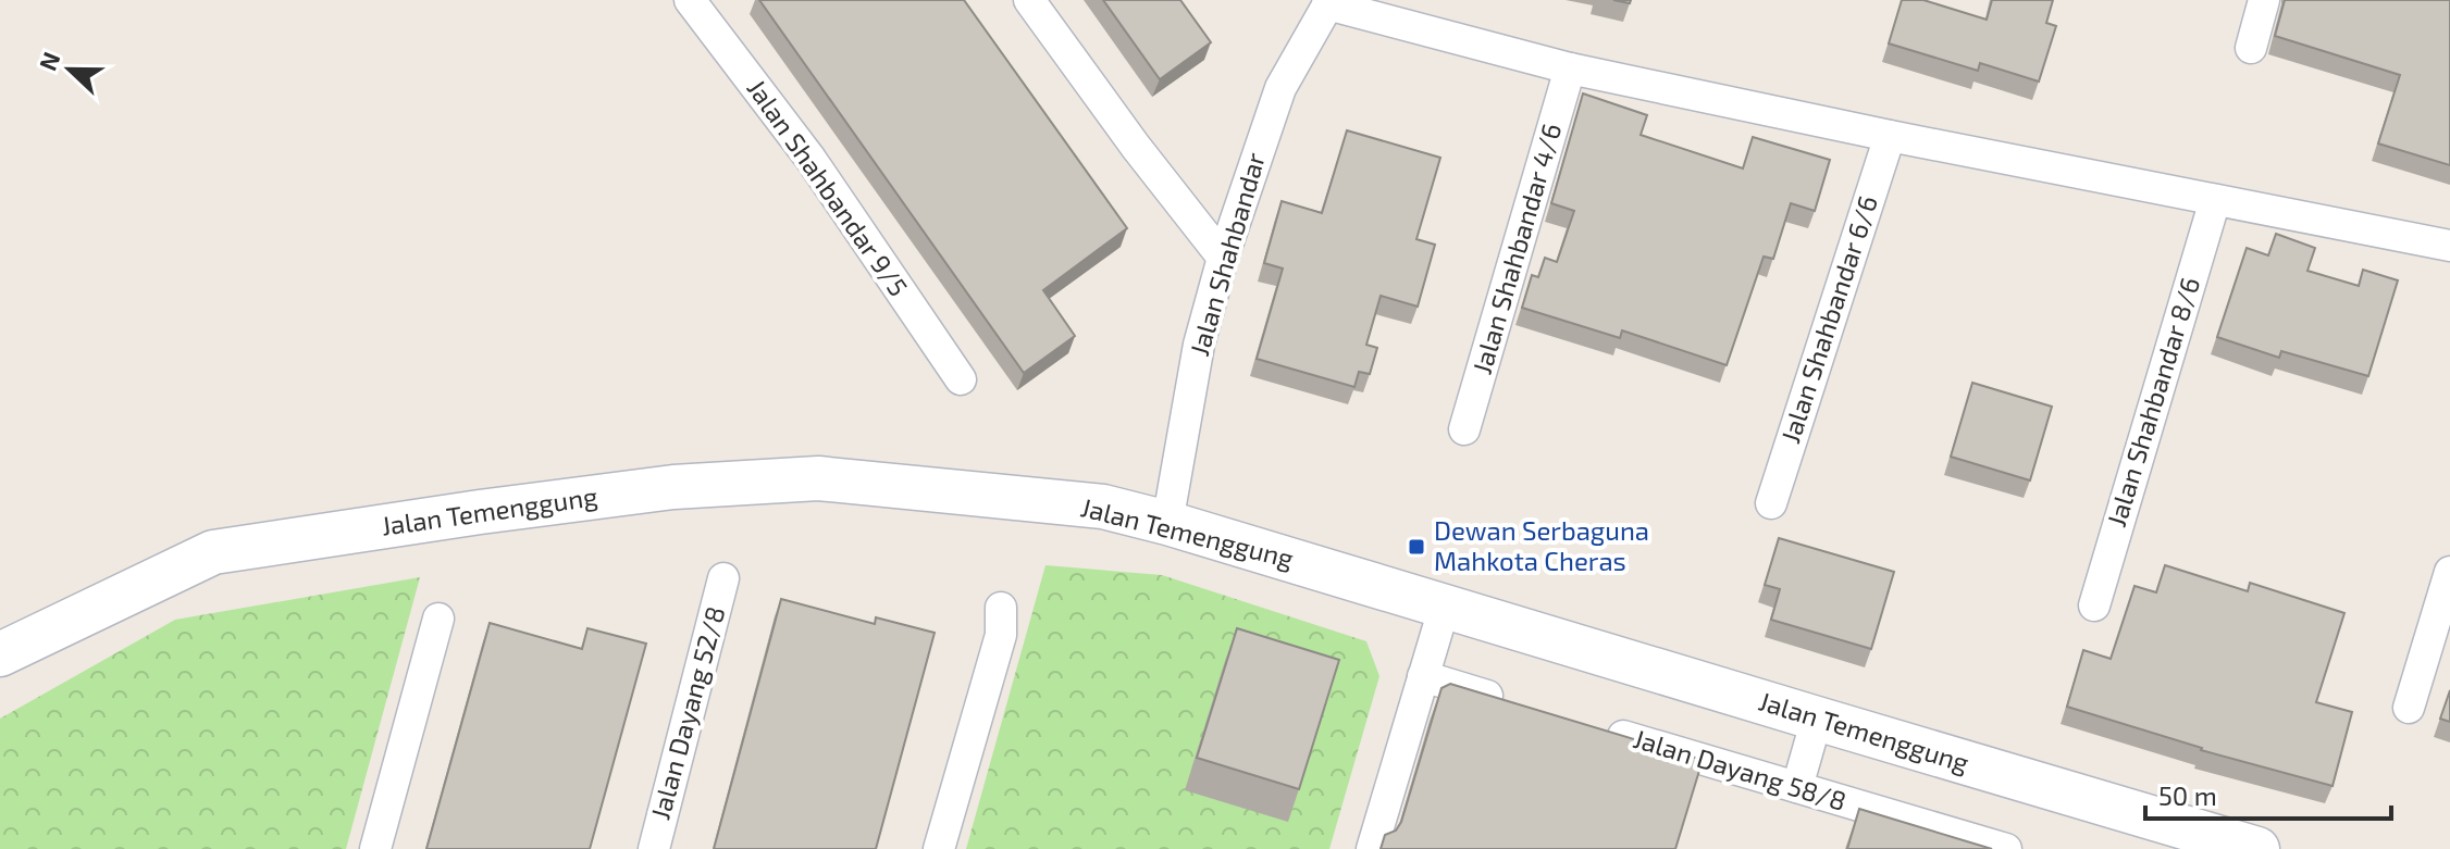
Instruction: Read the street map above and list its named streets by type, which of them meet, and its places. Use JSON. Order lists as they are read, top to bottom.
{
  "streets": {
    "street": [
      "Jalan Shahbandar 9/5",
      "Jalan Shahbandar 4/6",
      "Jalan Shahbandar",
      "Jalan Shahbandar 6/6",
      "Jalan Shahbandar 8/6",
      "Jalan Temenggung",
      "Jalan Dayang 52/8",
      "Jalan Dayang 58/8"
    ]
  },
  "crossings": [
    ["Jalan Shahbandar", "Jalan Temenggung"]
  ],
  "places": {
    "transit": ["Dewan Serbaguna Mahkota Cheras"]
  },
  "scale_bar": "50 m",
  "north": "left"
}
